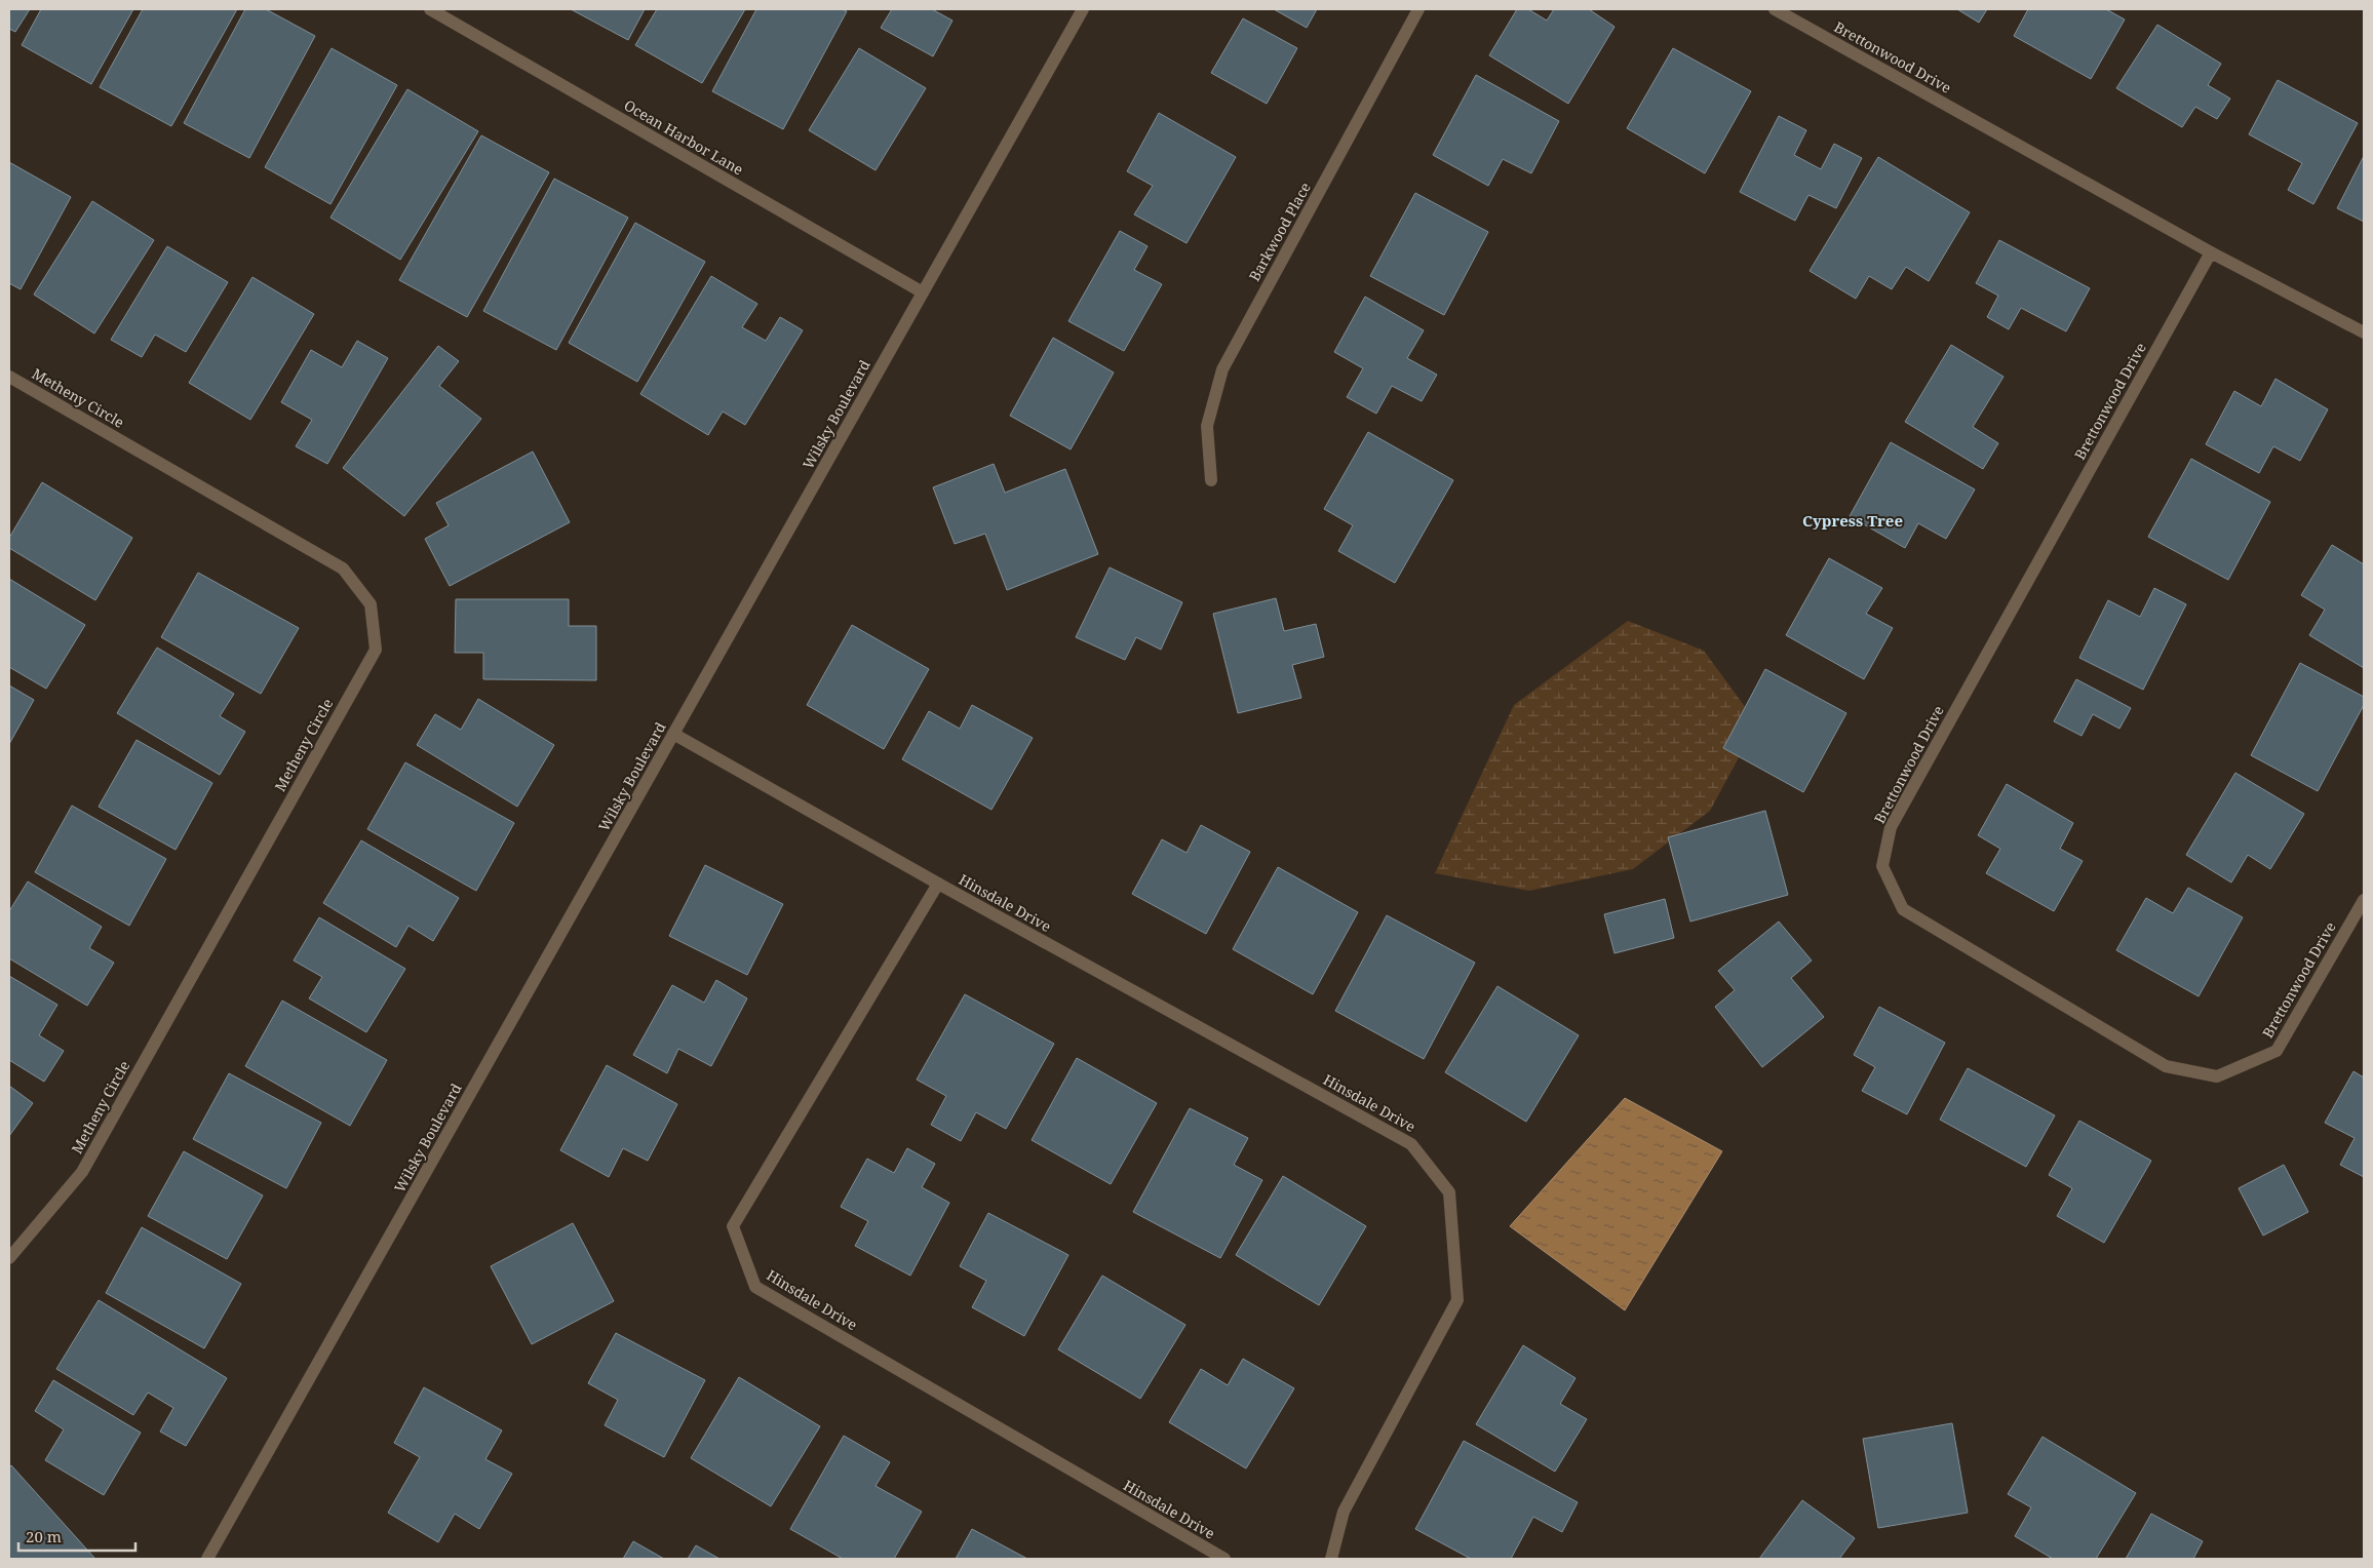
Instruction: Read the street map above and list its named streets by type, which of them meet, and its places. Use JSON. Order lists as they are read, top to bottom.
{
  "streets": {
    "street": [
      "Brettonwood Drive",
      "Ocean Harbor Lane",
      "Barkwood Place",
      "Metheny Circle",
      "Wilsky Boulevard",
      "Hinsdale Drive"
    ]
  },
  "crossings": [
    ["Ocean Harbor Lane", "Wilsky Boulevard"],
    ["Wilsky Boulevard", "Hinsdale Drive"]
  ],
  "districts": ["Cypress Tree"],
  "scale_bar": "20 m"
}
